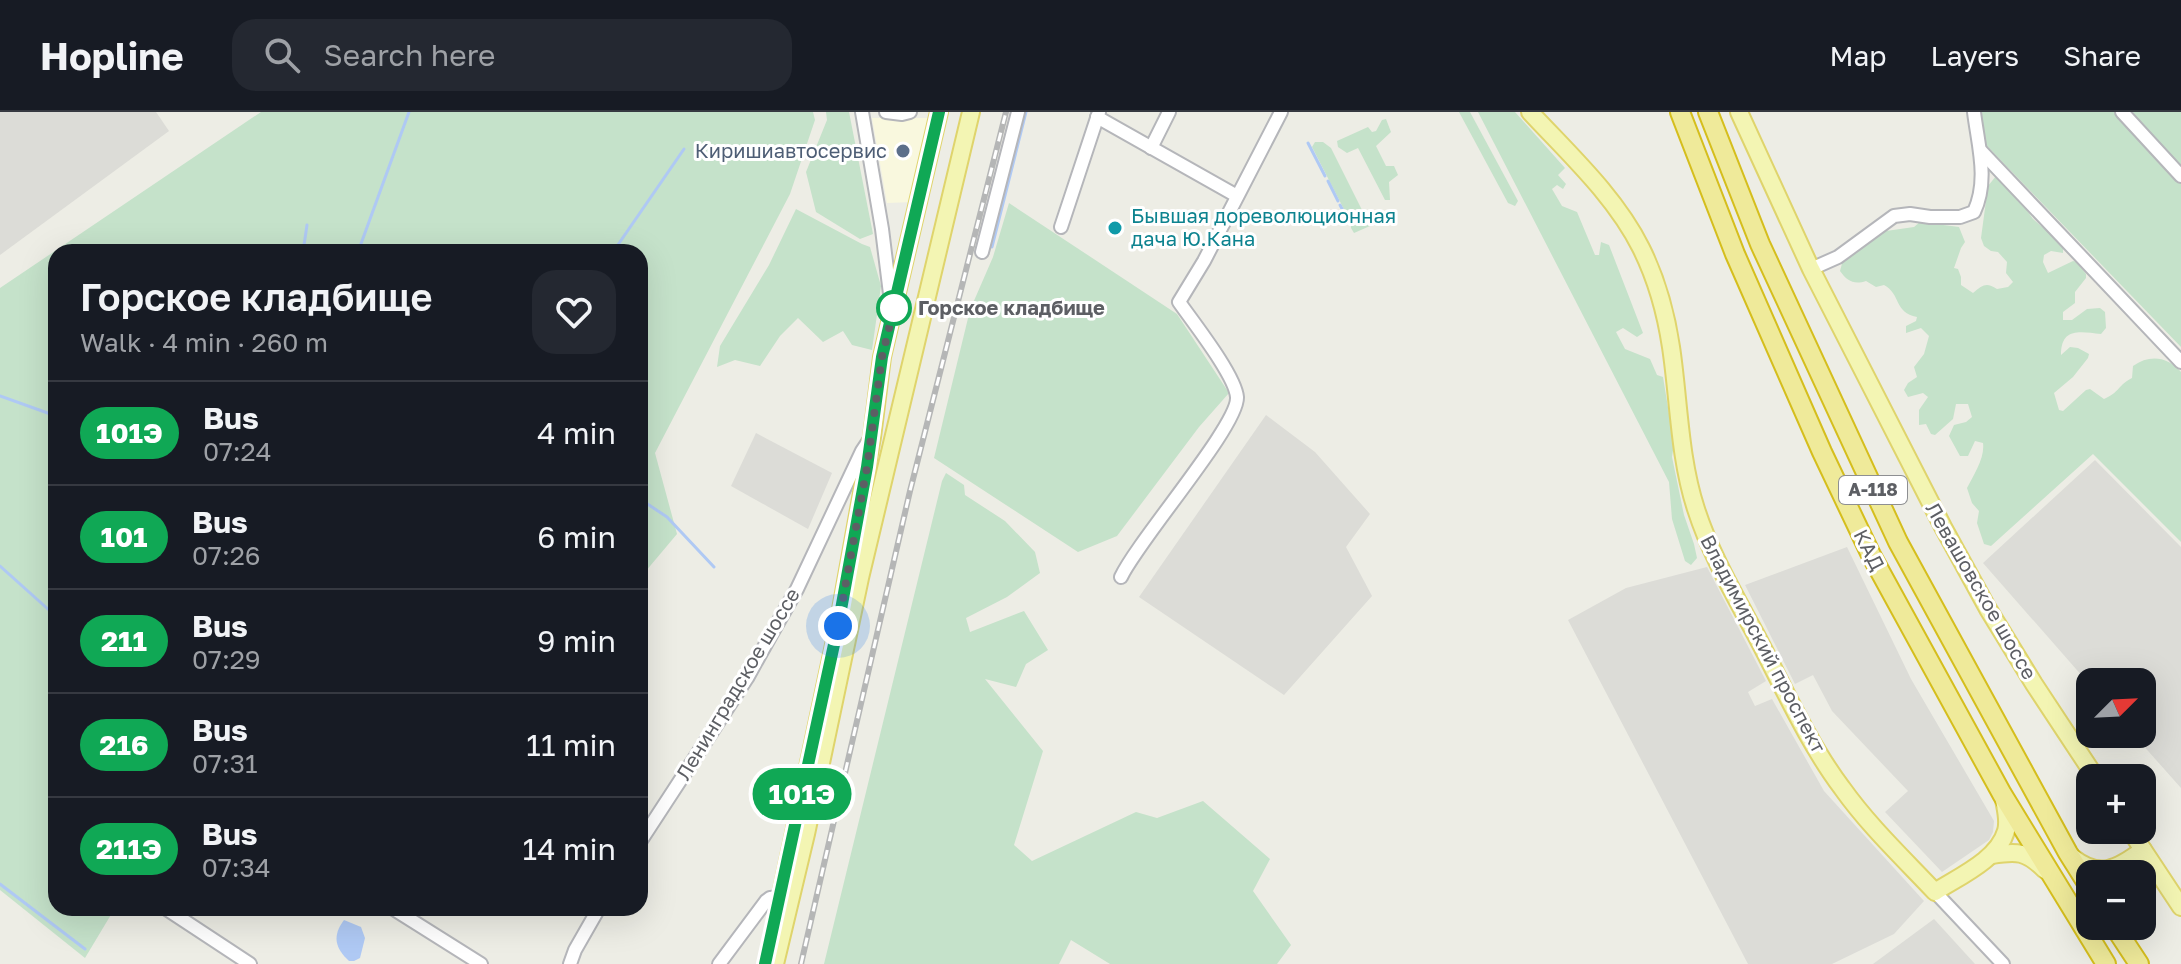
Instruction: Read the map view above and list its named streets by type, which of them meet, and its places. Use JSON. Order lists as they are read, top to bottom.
{
  "streets": {
    "highway": ["А-118", "КАД"],
    "main road": ["Левашовское шоссе", "Владимирский проспект"],
    "street": ["Ленинградское шоссе"]
  },
  "places": ["Киришиавтосервис", "Бывшая дореволюционная дача Ю.Кана", "Горское кладбище"],
  "lines": ["bus line 101Э"],
  "north": "top right",
  "page": {
    "header": "Hopline",
    "search": "Search here",
    "nav": ["Map", "Layers", "Share"],
    "on_map": "101Э",
    "heading": ["Горское кладбище", "Walk · 4 min · 260 m"],
    "list": [
      {
        "mark": "101Э",
        "name": "Bus",
        "note": "07:24",
        "value": "4 min"
      },
      {
        "mark": "101",
        "name": "Bus",
        "note": "07:26",
        "value": "6 min"
      },
      {
        "mark": "211",
        "name": "Bus",
        "note": "07:29",
        "value": "9 min"
      },
      {
        "mark": "216",
        "name": "Bus",
        "note": "07:31",
        "value": "11 min"
      },
      {
        "mark": "211Э",
        "name": "Bus",
        "note": "07:34",
        "value": "14 min"
      }
    ],
    "map_buttons": ["+", "−"]
  }
}
